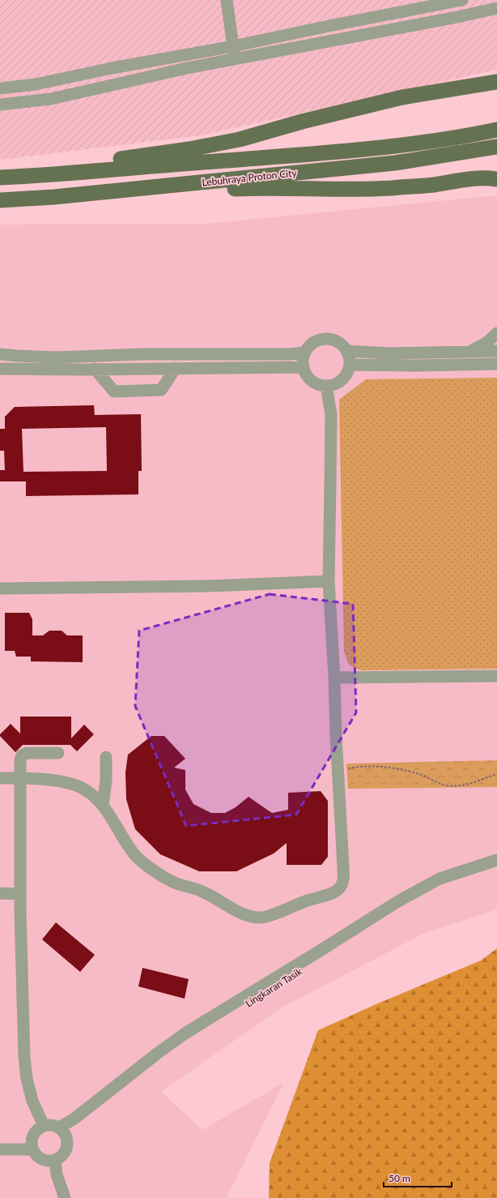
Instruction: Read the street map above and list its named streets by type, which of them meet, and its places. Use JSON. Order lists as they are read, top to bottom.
{
  "streets": {
    "main road": ["Lebuhraya Proton City"],
    "street": ["Lingkaran Tasik"]
  },
  "scale_bar": "50 m"
}
